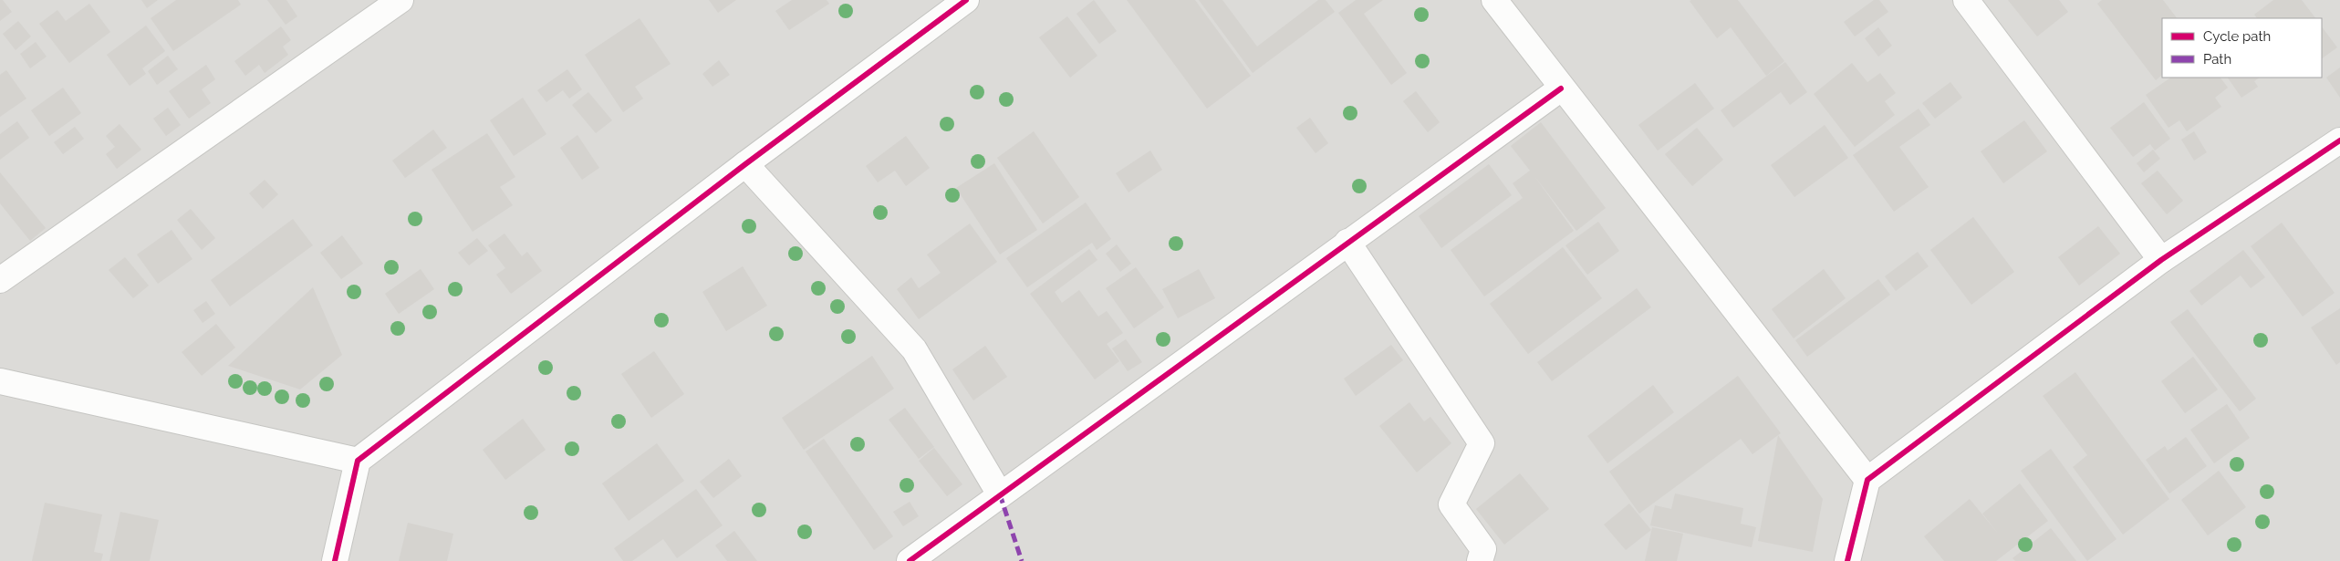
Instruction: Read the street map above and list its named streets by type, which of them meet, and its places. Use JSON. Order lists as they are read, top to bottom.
{
  "legend": ["Cycle path", "Path"]
}
